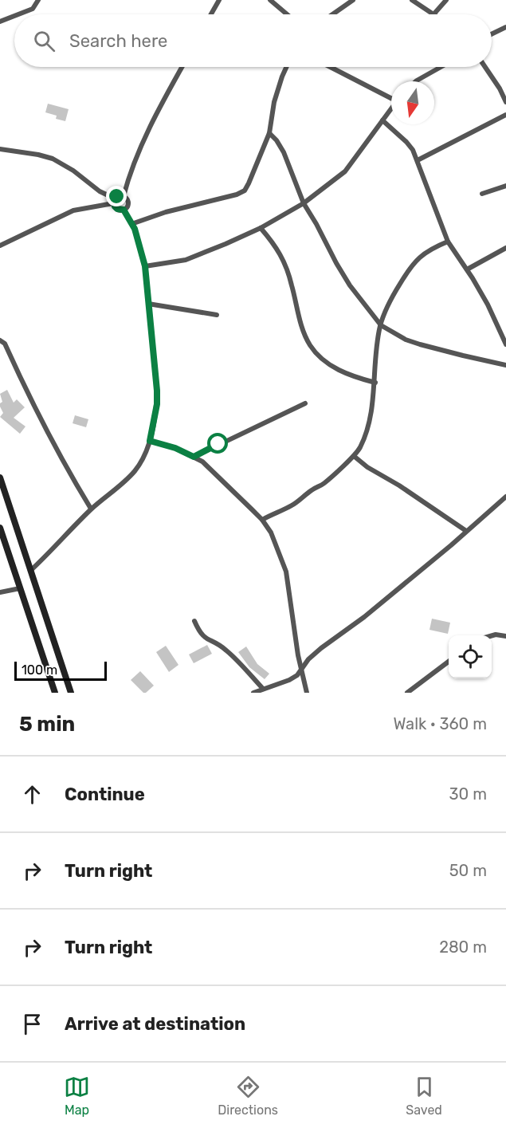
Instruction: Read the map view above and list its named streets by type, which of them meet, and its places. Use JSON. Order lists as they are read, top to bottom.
{
  "scale_bar": "100 m",
  "north": "bottom",
  "page": {
    "search": "Search here",
    "scale": "100 m",
    "heading": ["5 min", "Walk · 360 m"],
    "list": [
      ["Continue", "30 m"],
      ["Turn right", "50 m"],
      ["Turn right", "280 m"],
      "Arrive at destination"
    ],
    "nav": ["Map", "Directions", "Saved"]
  }
}
